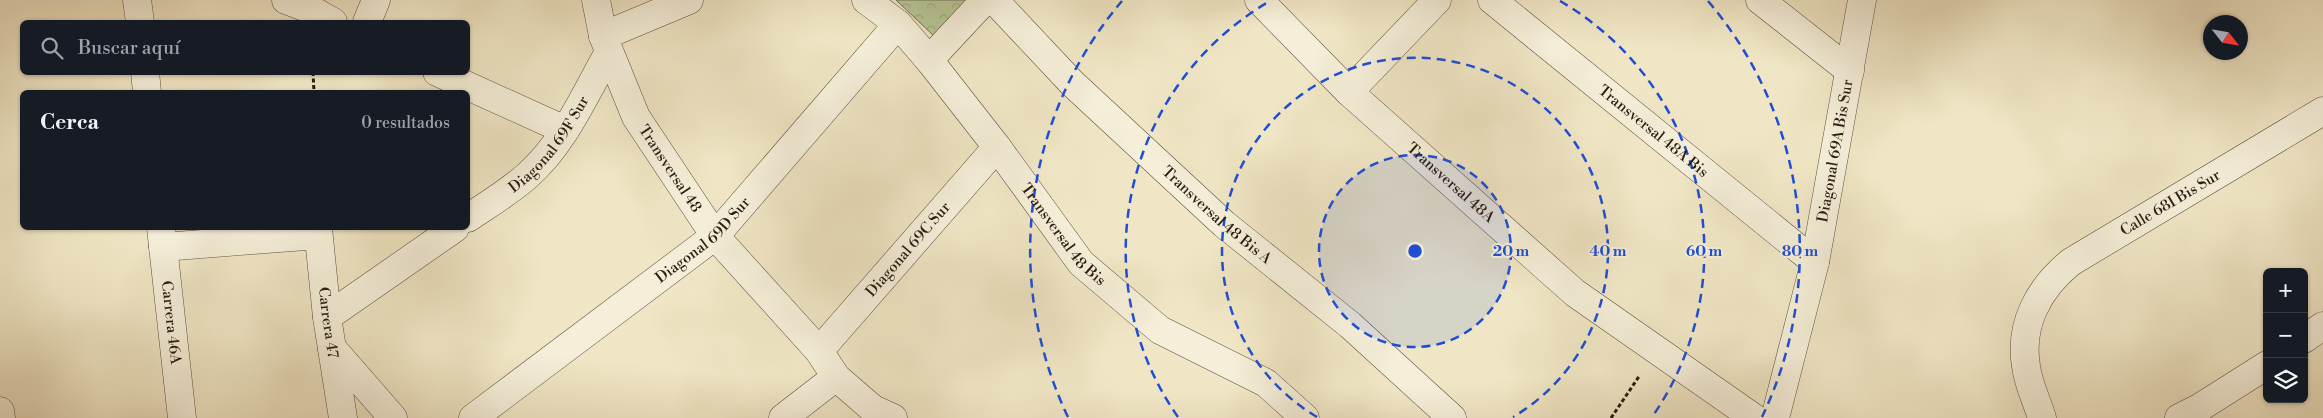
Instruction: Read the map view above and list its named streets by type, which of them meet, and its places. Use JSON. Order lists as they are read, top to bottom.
{
  "streets": {
    "street": [
      "Transversal 48A Bis",
      "Diagonal 69F Sur",
      "Diagonal 69A Bis Sur",
      "Transversal 48",
      "Transversal 48A",
      "Calle 68I Bis Sur",
      "Transversal 48 Bis A",
      "Transversal 48 Bis",
      "Diagonal 69D Sur",
      "Diagonal 69C Sur",
      "Carrera 46A",
      "Carrera 47"
    ]
  },
  "crossings": [
    ["Transversal 48A Bis", "Diagonal 69A Bis Sur"],
    ["Diagonal 69F Sur", "Transversal 48"],
    ["Transversal 48", "Diagonal 69D Sur"],
    ["Transversal 48", "Diagonal 69C Sur"],
    ["Transversal 48 Bis", "Diagonal 69D Sur"],
    ["Transversal 48 Bis", "Diagonal 69C Sur"]
  ],
  "north": "bottom right",
  "page": {
    "search": "Buscar aquí",
    "heading": ["Cerca", "0 resultados"],
    "map_buttons": ["+", "−"]
  },
  "rings": [
    "20 m",
    "40 m",
    "60 m",
    "80 m"
  ]
}
